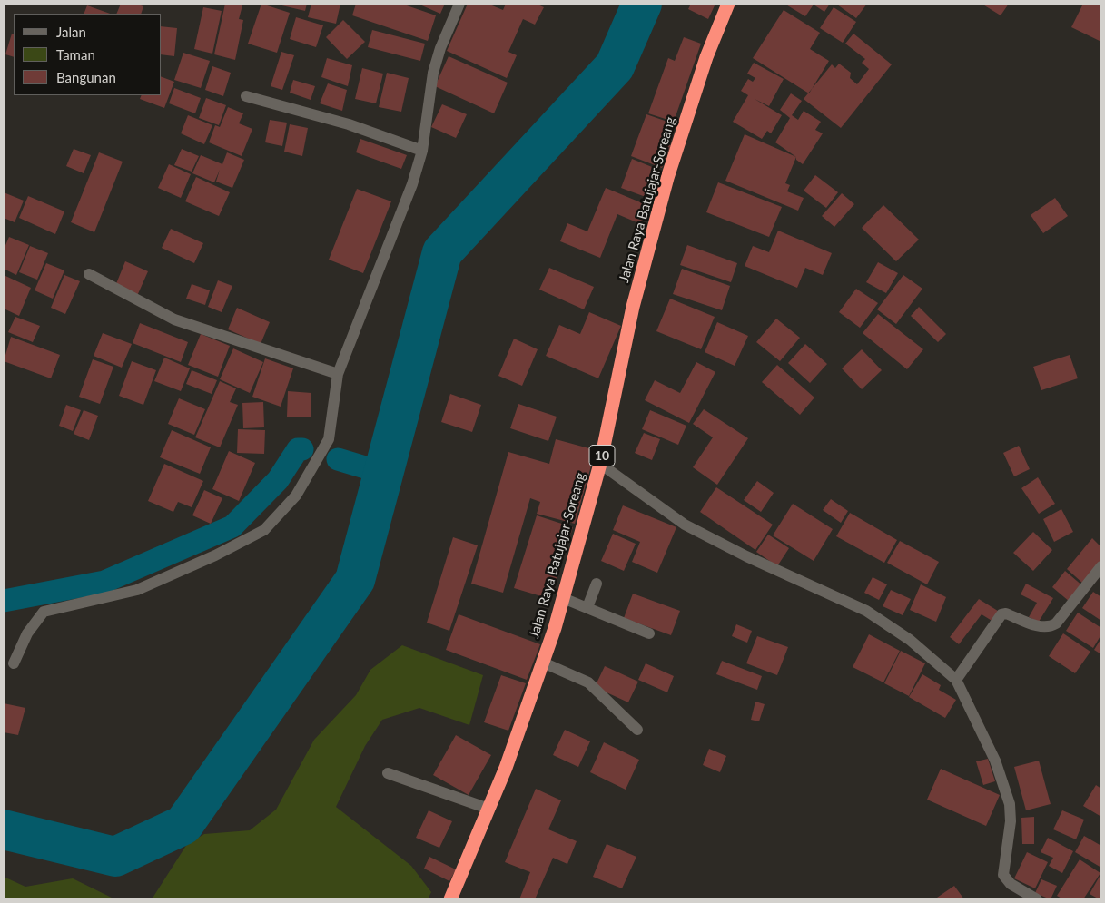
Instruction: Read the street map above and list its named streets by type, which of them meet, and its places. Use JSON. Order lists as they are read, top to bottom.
{
  "streets": {
    "highway": ["Jalan Raya Batujajar-Soreang", "10"]
  },
  "legend": ["Jalan", "Taman", "Bangunan"]
}
